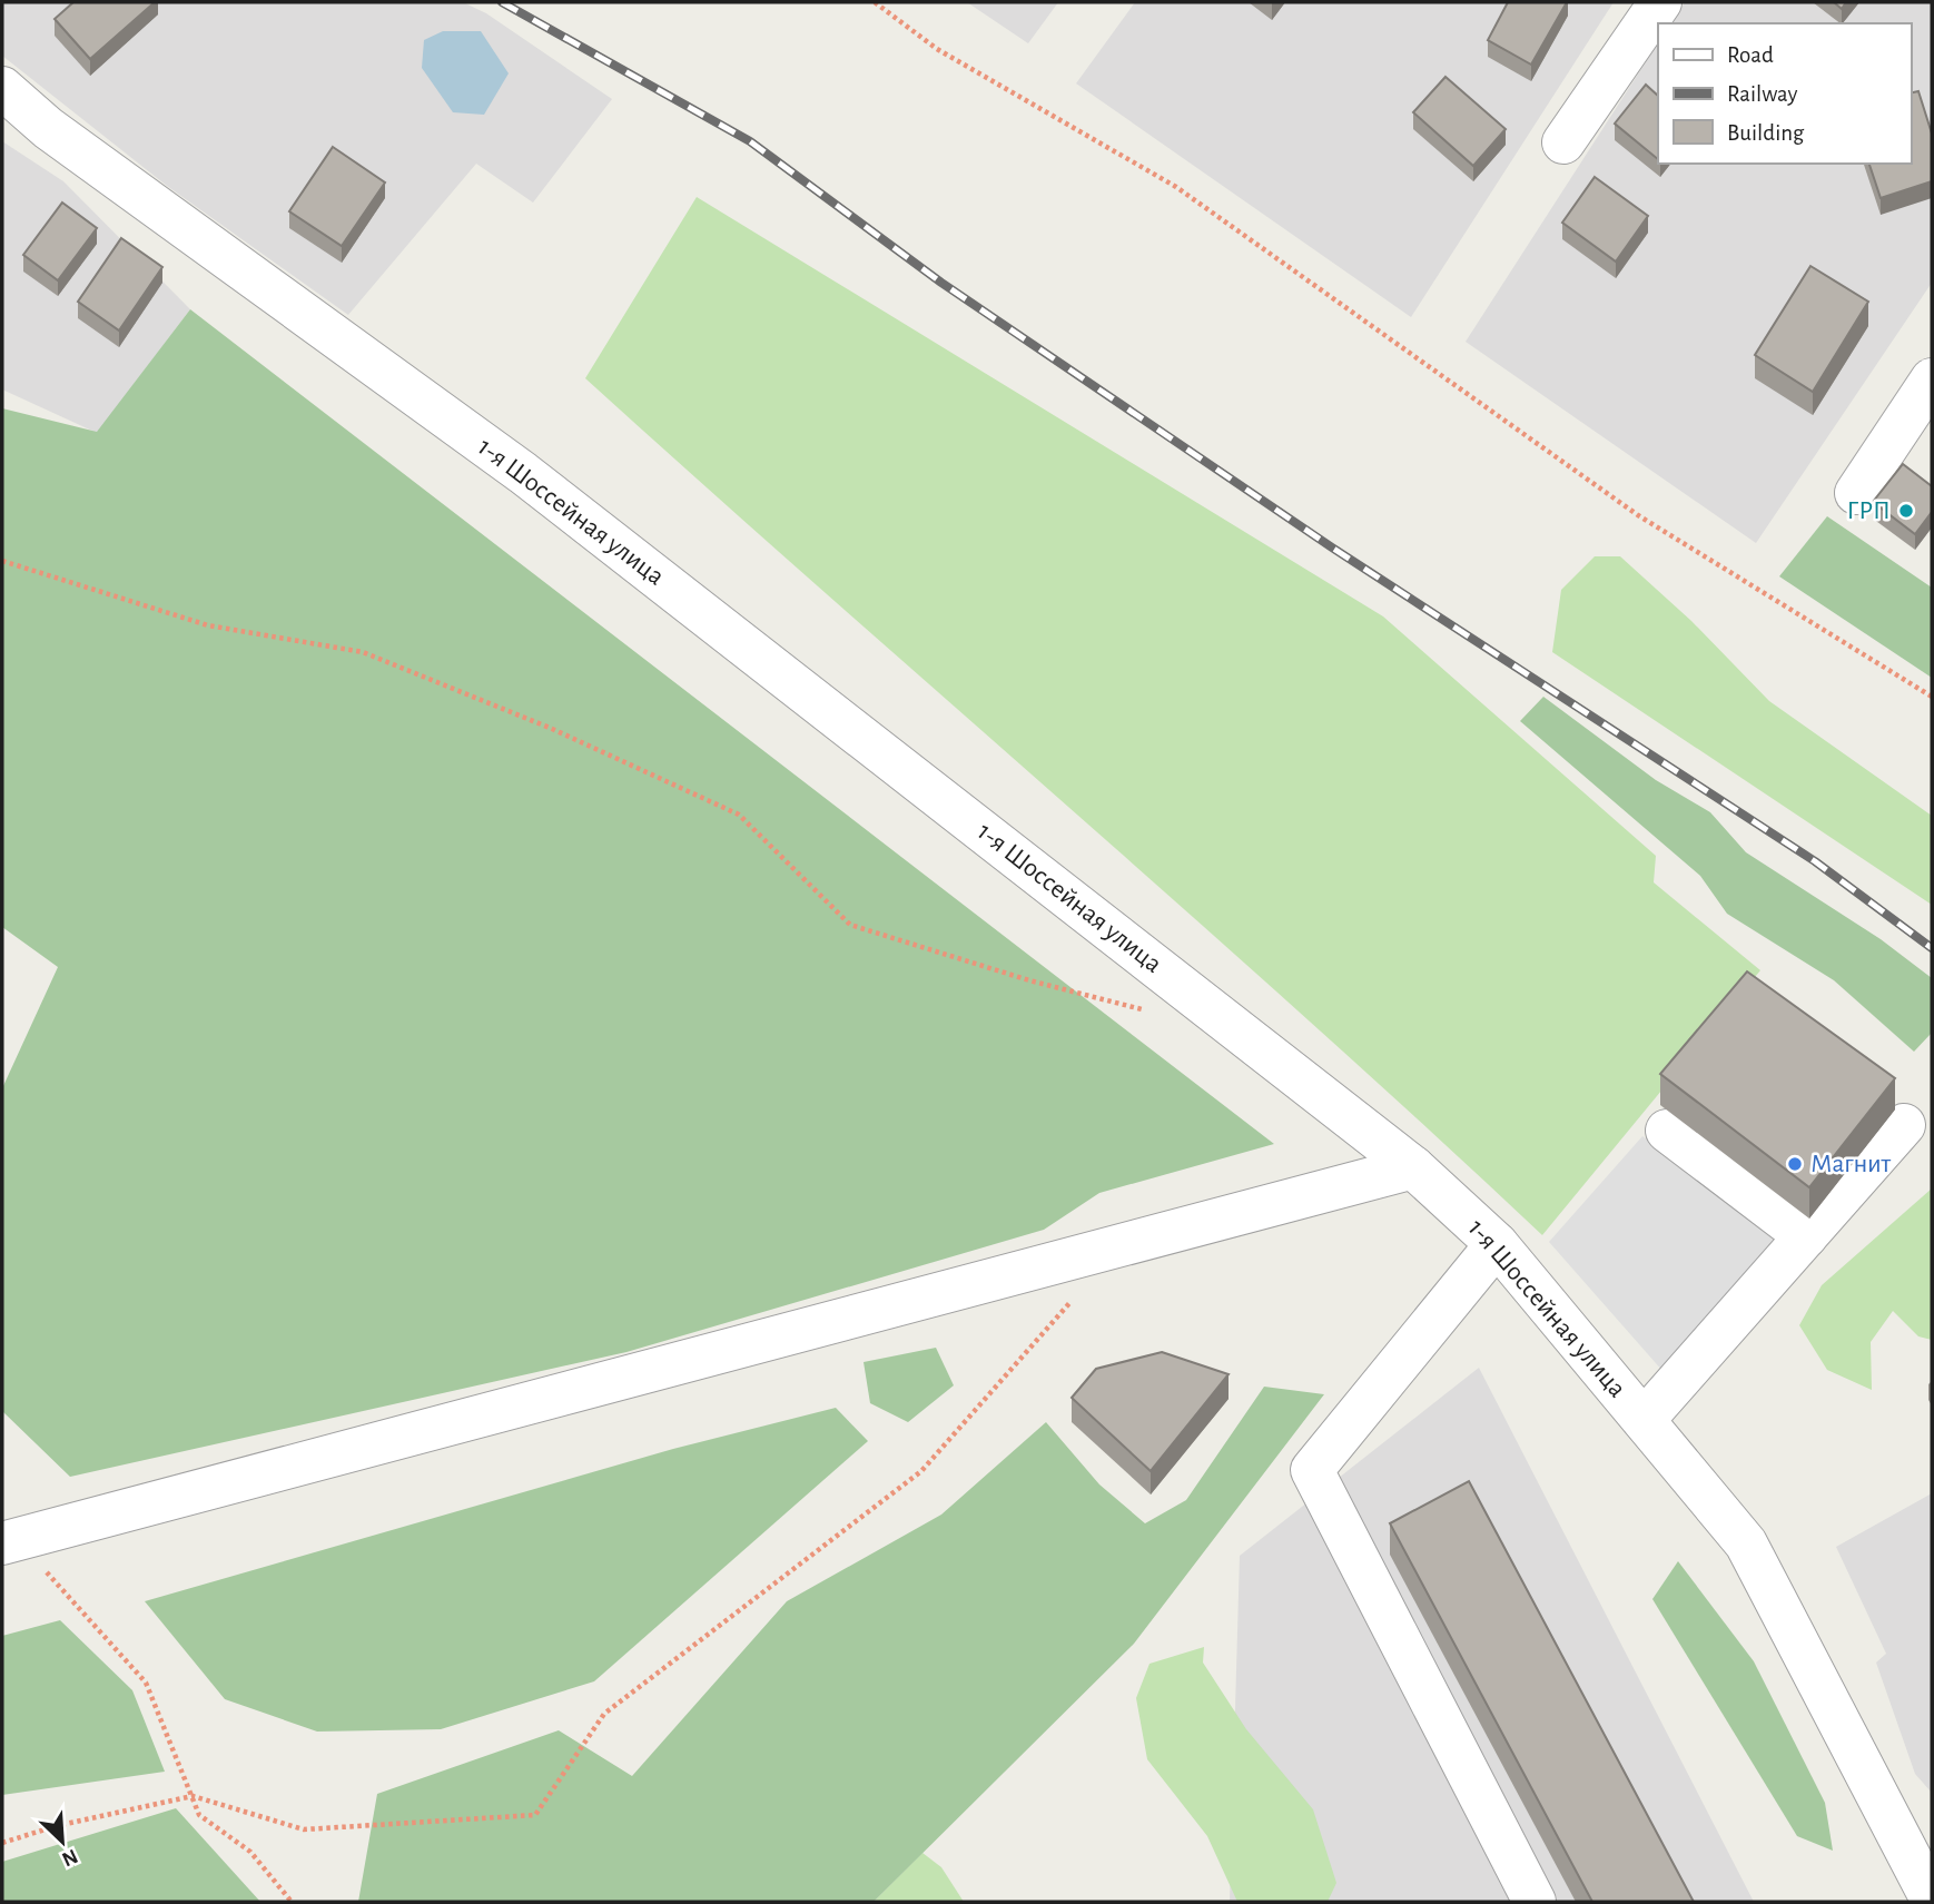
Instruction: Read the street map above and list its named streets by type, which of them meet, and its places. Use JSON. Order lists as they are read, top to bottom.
{
  "streets": {
    "street": ["1-я Шоссейная улица"]
  },
  "places": ["ГРП", "Магнит"],
  "legend": ["Road", "Railway", "Building"],
  "north": "bottom right"
}
